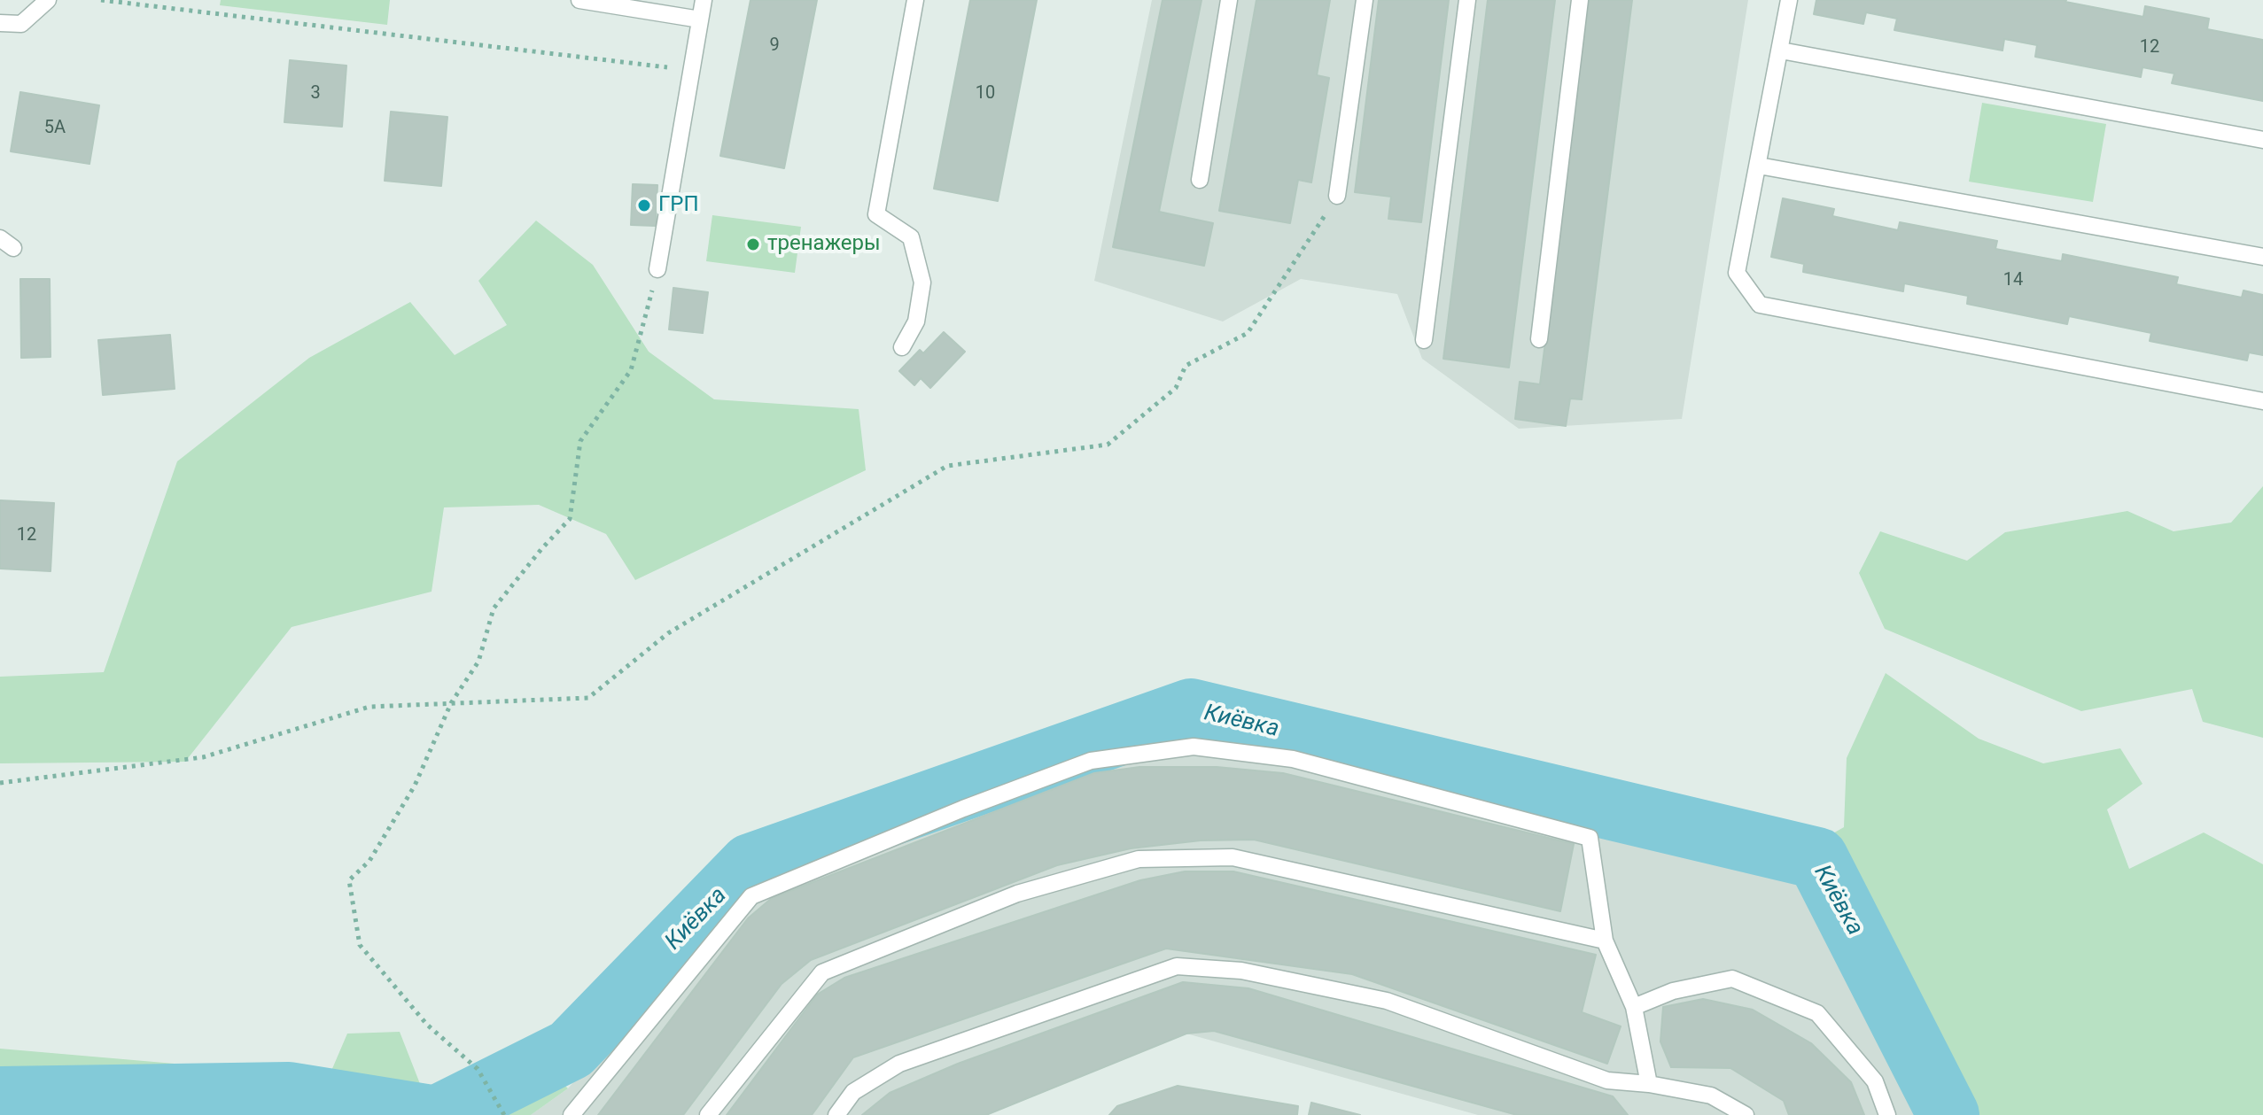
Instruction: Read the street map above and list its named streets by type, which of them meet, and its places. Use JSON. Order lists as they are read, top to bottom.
{
  "water": ["Киёвка"],
  "places": ["ГРП", "тренажеры"],
  "house_numbers": [
    "9",
    "12",
    "3",
    "10",
    "5А",
    "14",
    "12"
  ]
}
